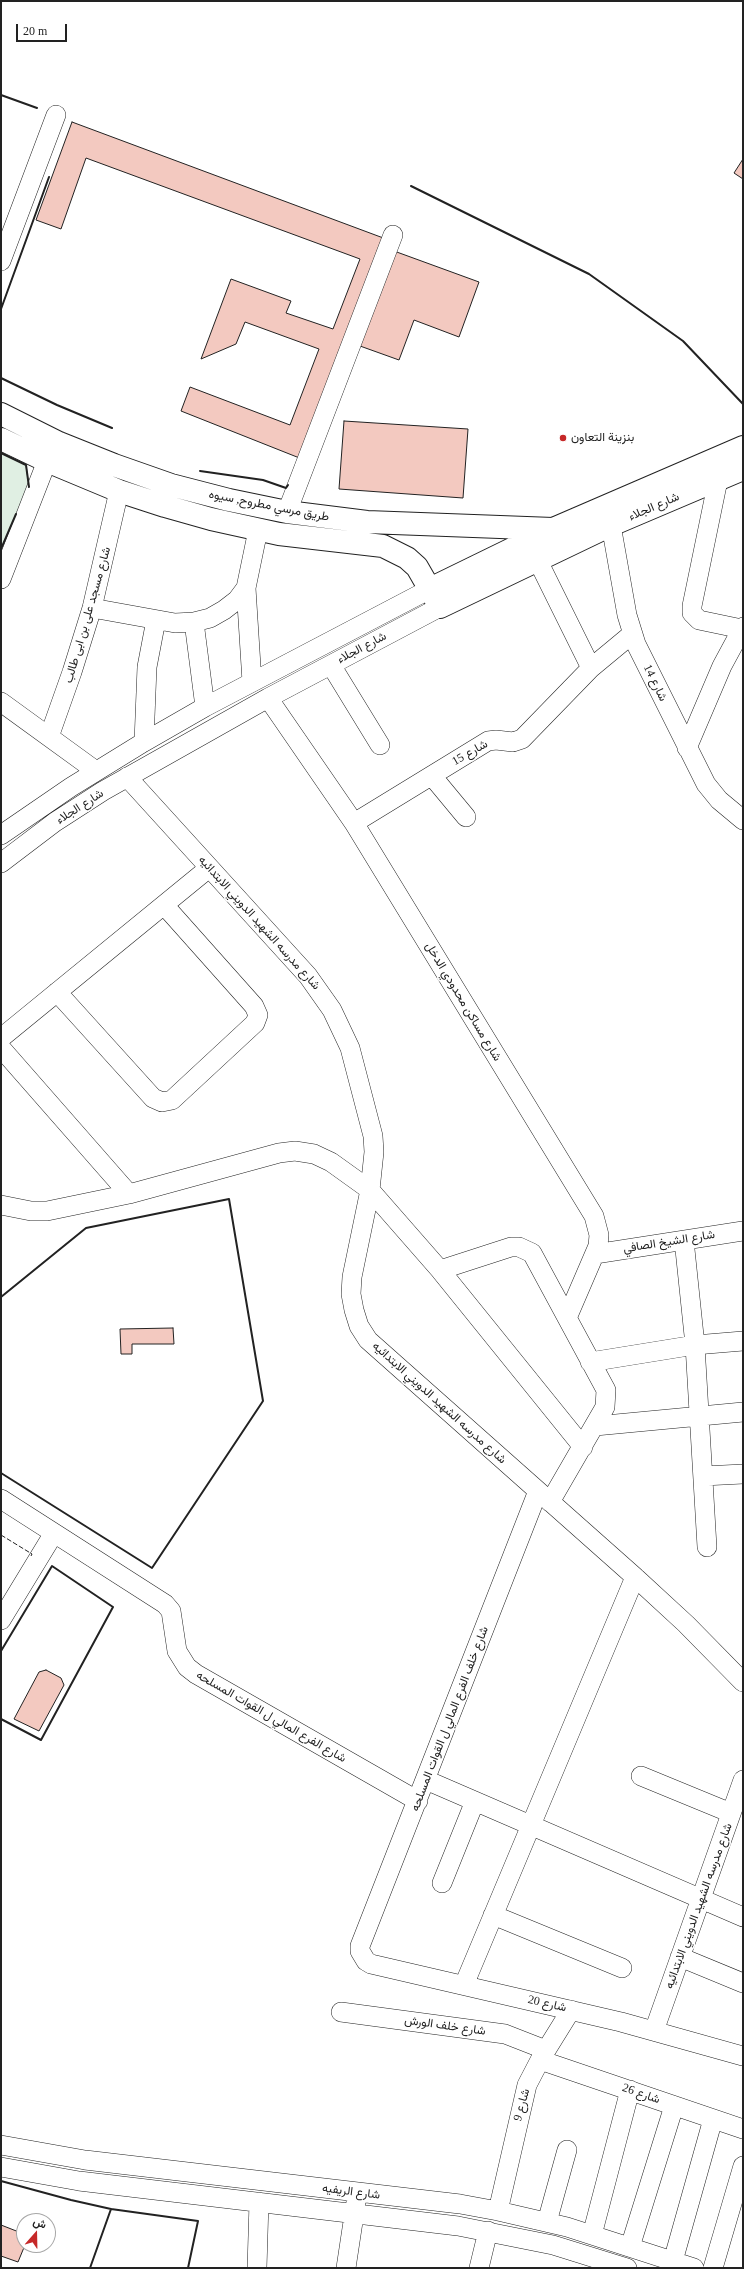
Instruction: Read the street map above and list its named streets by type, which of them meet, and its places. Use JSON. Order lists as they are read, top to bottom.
{
  "streets": {
    "main road": ["طريق مرسي مطروح, سيوه", "شارع الجلاء"],
    "street": [
      "شارع مسجد على بن ابى طالب",
      "شارع 14",
      "شارع 15",
      "شارع مدرسه الشهيد الدويني الابتدائيه",
      "شارع مساكن محدودي الدخل",
      "شارع الشيخ الصافي",
      "شارع الفرع المالي ل القوات المسلحه",
      "شارع خلف الفرع المالي ل القوات المسلحه",
      "شارع 20",
      "شارع خلف الورش",
      "شارع 26",
      "شارع 9",
      "شارع الريفيه"
    ]
  },
  "crossings": [
    ["طريق مرسي مطروح, سيوه", "شارع الجلاء"],
    ["طريق مرسي مطروح, سيوه", "شارع مسجد على بن ابى طالب"],
    ["شارع الجلاء", "شارع 14"],
    ["شارع الجلاء", "شارع مدرسه الشهيد الدويني الابتدائيه"],
    ["شارع الجلاء", "شارع مساكن محدودي الدخل"],
    ["شارع 14", "شارع 15"],
    ["شارع 15", "شارع مساكن محدودي الدخل"],
    ["شارع مدرسه الشهيد الدويني الابتدائيه", "شارع خلف الفرع المالي ل القوات المسلحه"],
    ["شارع مدرسه الشهيد الدويني الابتدائيه", "شارع 20"],
    ["شارع مساكن محدودي الدخل", "شارع الشيخ الصافي"],
    ["شارع مساكن محدودي الدخل", "شارع خلف الفرع المالي ل القوات المسلحه"],
    ["شارع الفرع المالي ل القوات المسلحه", "شارع خلف الفرع المالي ل القوات المسلحه"],
    ["شارع خلف الفرع المالي ل القوات المسلحه", "شارع 20"],
    ["شارع 20", "شارع 9"],
    ["شارع خلف الورش", "شارع 26"],
    ["شارع خلف الورش", "شارع 9"],
    ["شارع 26", "شارع 9"],
    ["شارع 9", "شارع الريفيه"]
  ],
  "places": ["بنزينة التعاون"],
  "scale_bar": "20 m",
  "north": "top"
}
